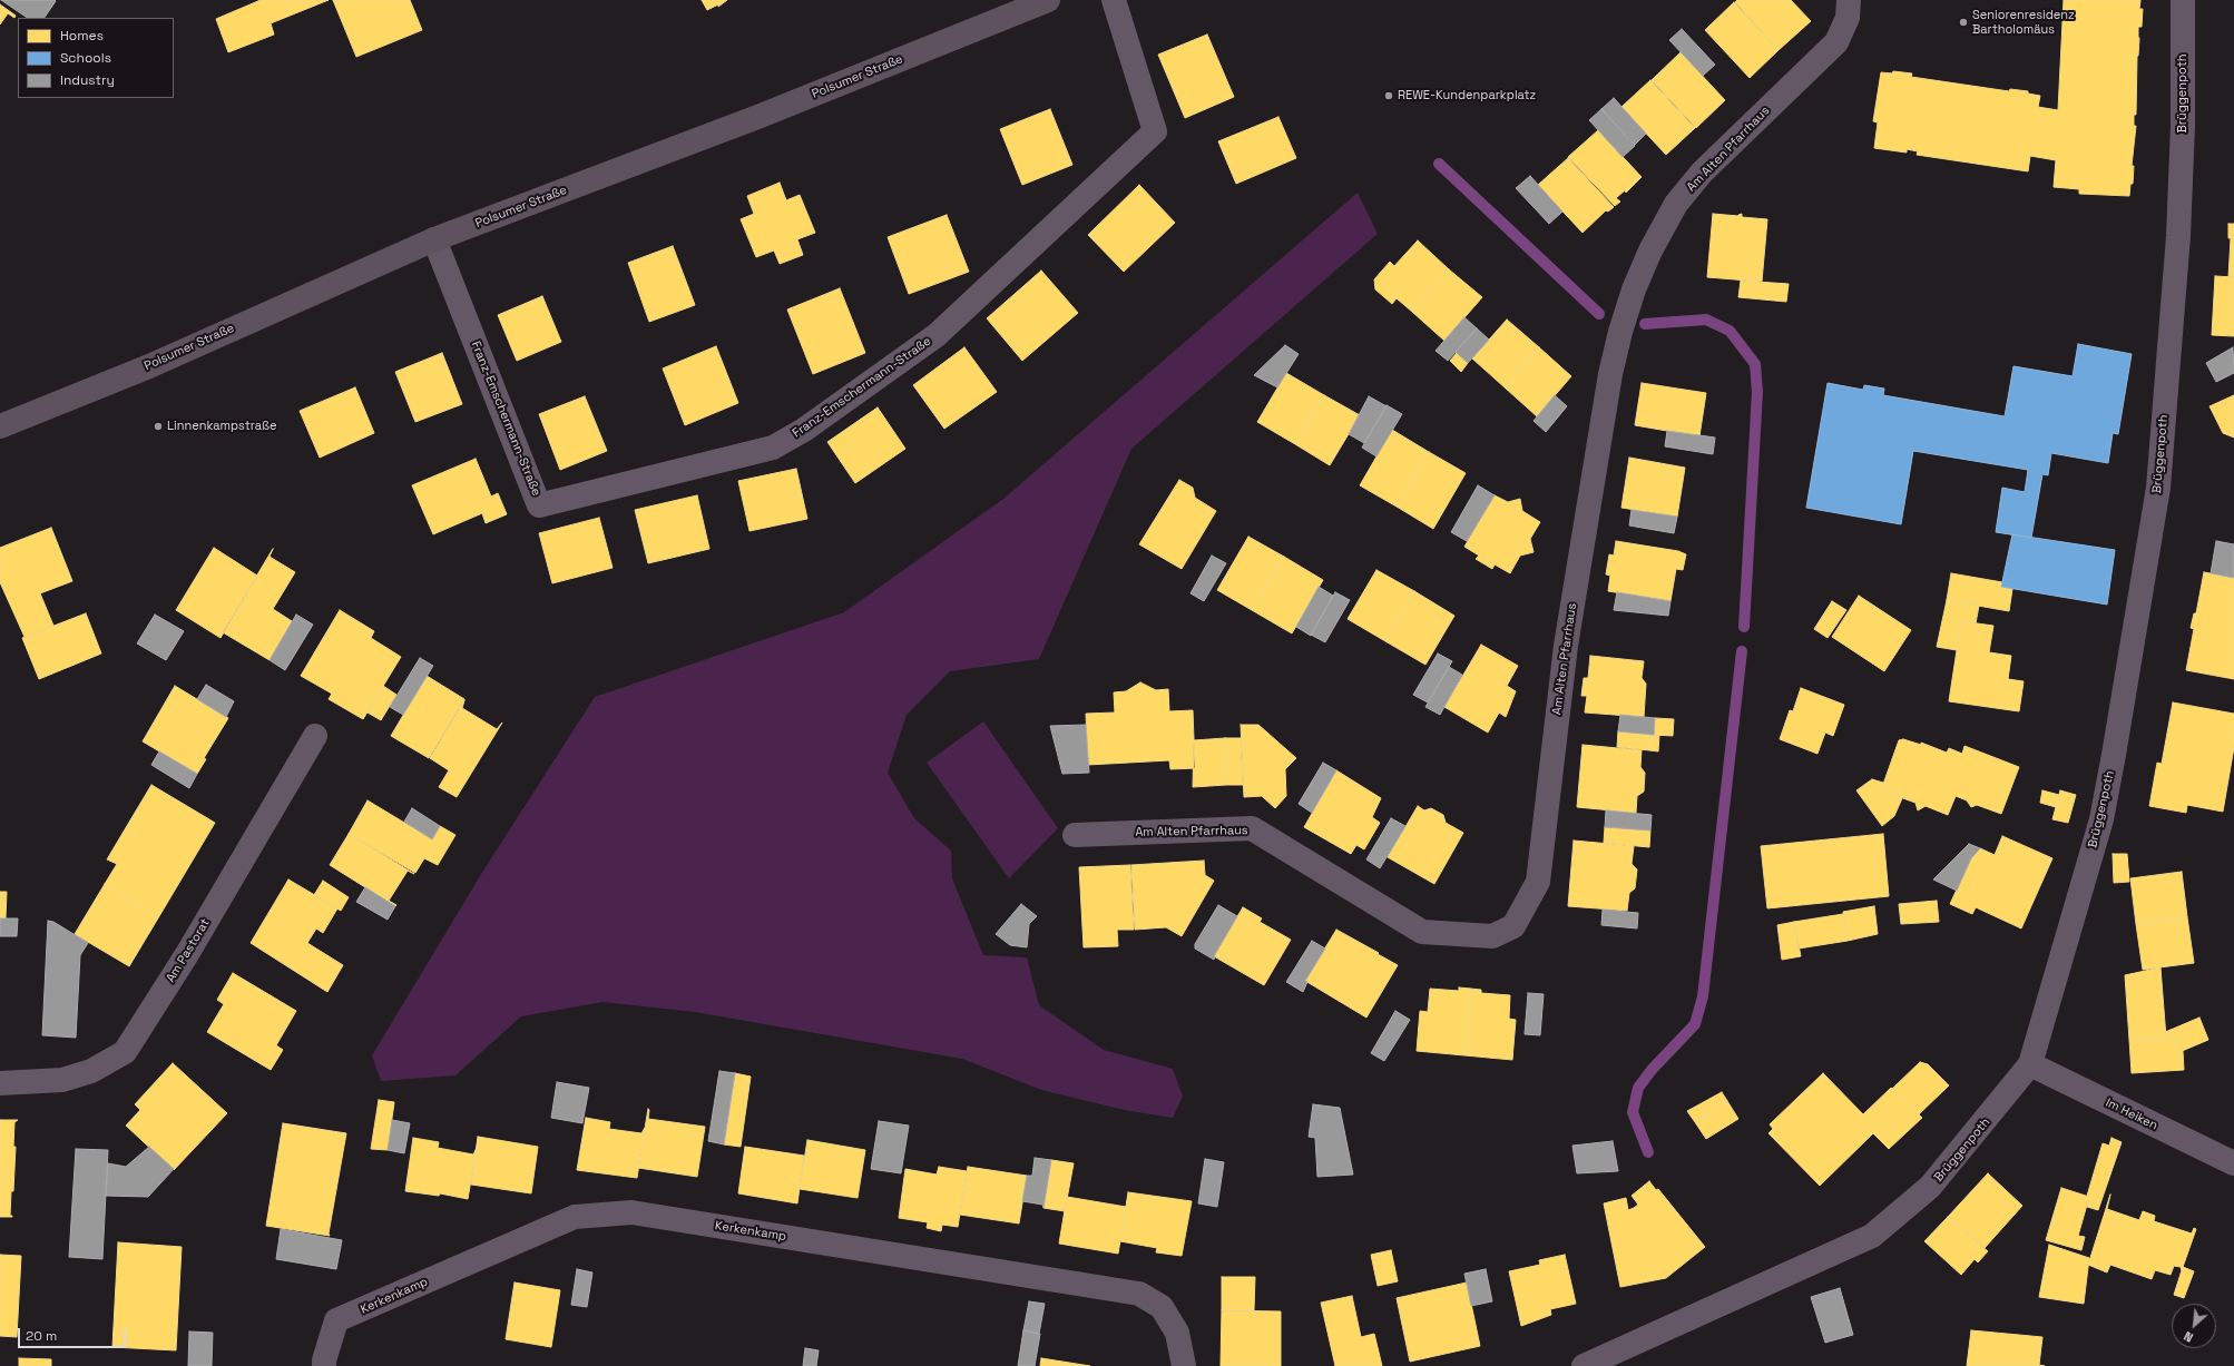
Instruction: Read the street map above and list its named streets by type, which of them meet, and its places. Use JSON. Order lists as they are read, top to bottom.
{
  "streets": {
    "main road": ["Polsumer Straße"],
    "street": [
      "Brüggenpoth",
      "Am Alten Pfarrhaus",
      "Franz-Emschermann-Straße",
      "Am Pastorat",
      "Im Heiken",
      "Kerkenkamp"
    ]
  },
  "crossings": [
    ["Polsumer Straße", "Franz-Emschermann-Straße"],
    ["Brüggenpoth", "Im Heiken"]
  ],
  "places": ["Seniorenresidenz Bartholomäus", "REWE-Kundenparkplatz", "Linnenkampstraße"],
  "legend": ["Homes", "Schools", "Industry"],
  "scale_bar": "20 m",
  "north": "bottom left"
}
